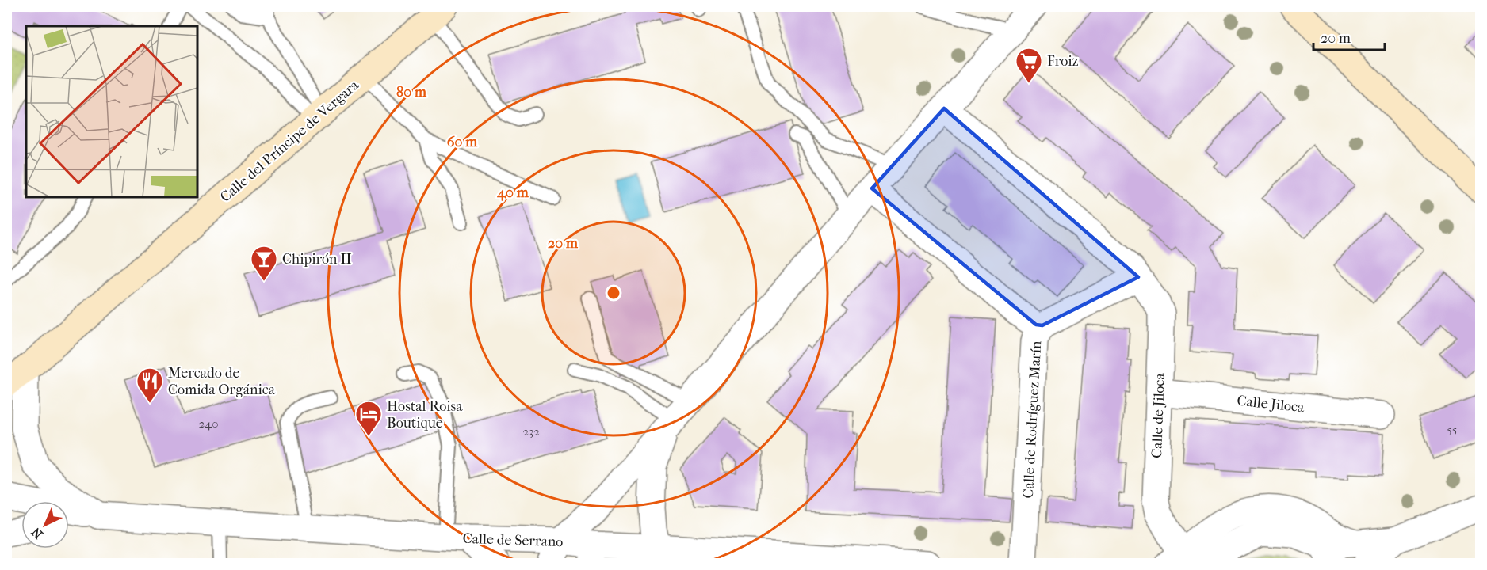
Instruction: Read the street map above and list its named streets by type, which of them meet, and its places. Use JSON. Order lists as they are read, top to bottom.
{
  "streets": {
    "main road": ["Calle del Príncipe de Vergara"],
    "street": [
      "Calle Jiloca",
      "Calle de Jiloca",
      "Calle de Rodríguez Marín",
      "Calle de Serrano"
    ]
  },
  "crossings": [
    ["Calle Jiloca", "Calle de Jiloca"]
  ],
  "places": {
    "supermarket": ["Froiz"],
    "bar": ["Chipirón II"],
    "restaurant": ["Mercado de Comida Orgánica"],
    "hotel": ["Hostal Roisa Boutique"]
  },
  "house_numbers": ["240", "55", "232"],
  "scale_bar": "20 m",
  "north": "bottom left",
  "rings": [
    "80 m",
    "60 m",
    "40 m",
    "20 m"
  ]
}
